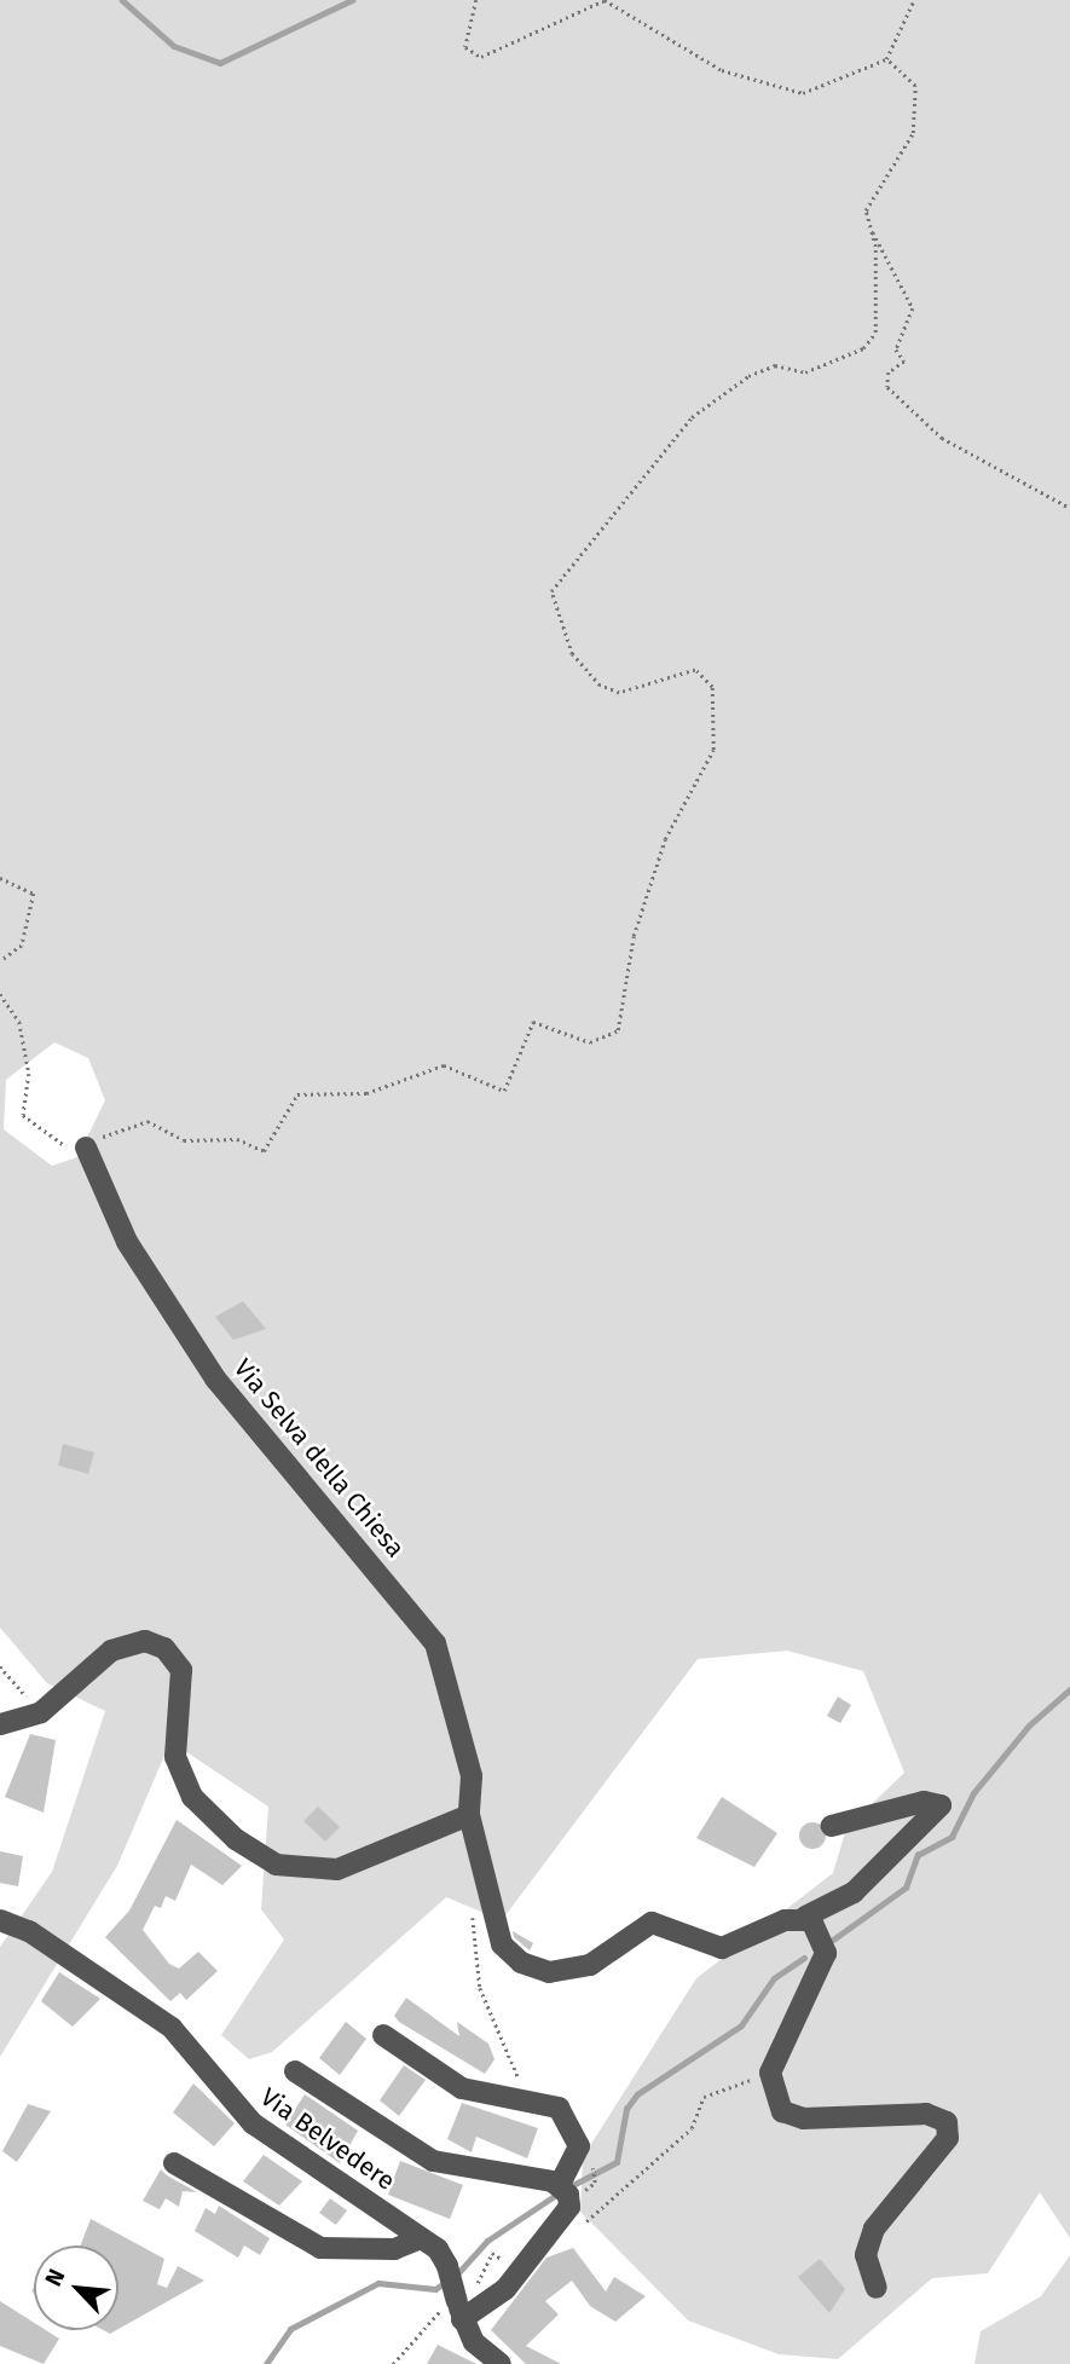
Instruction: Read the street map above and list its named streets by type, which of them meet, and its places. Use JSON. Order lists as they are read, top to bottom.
{
  "streets": {
    "street": ["Via Selva della Chiesa", "Via Belvedere"]
  },
  "north": "top left"
}
